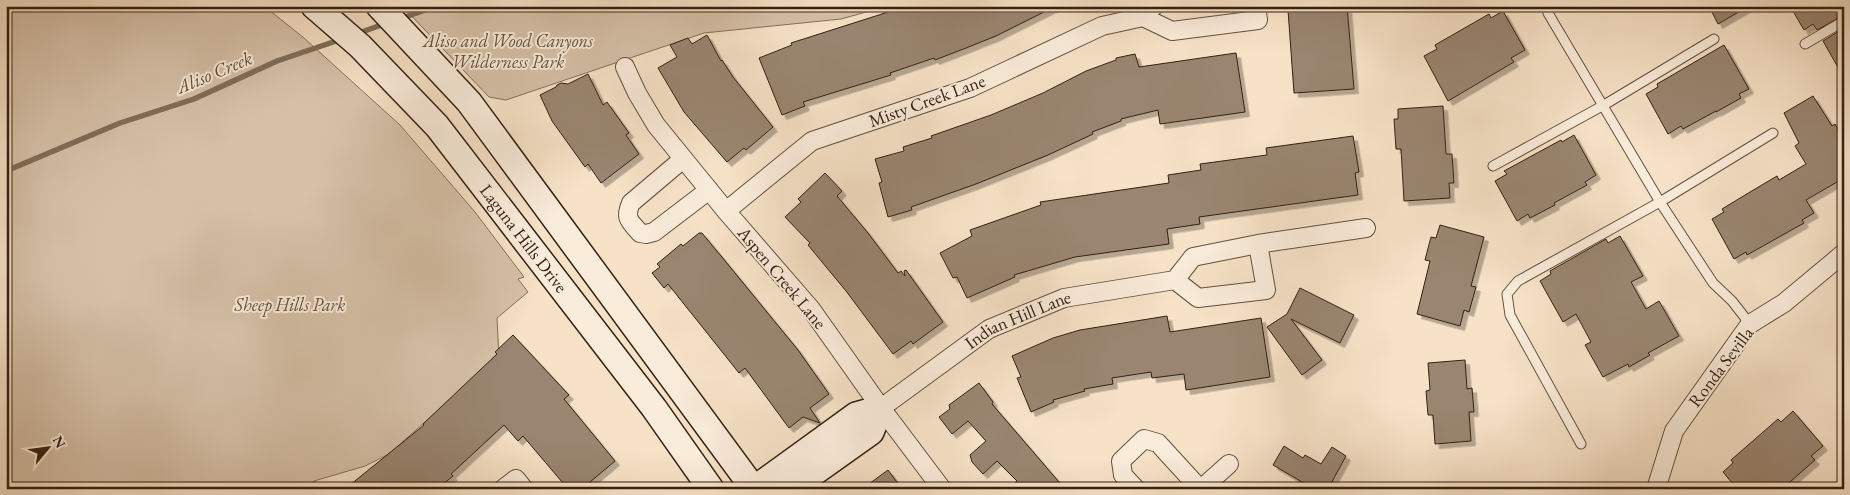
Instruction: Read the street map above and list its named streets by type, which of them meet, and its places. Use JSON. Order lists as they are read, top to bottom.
{
  "streets": {
    "main road": ["Laguna Hills Drive", "Indian Hill Lane"],
    "street": ["Misty Creek Lane", "Aspen Creek Lane", "Ronda Sevilla"]
  },
  "crossings": [
    ["Misty Creek Lane", "Aspen Creek Lane"],
    ["Laguna Hills Drive", "Indian Hill Lane"],
    ["Aspen Creek Lane", "Indian Hill Lane"]
  ],
  "water": ["Aliso Creek"],
  "parks": ["Aliso and Wood Canyons Wilderness Park", "Sheep Hills Park"],
  "north": "top right"
}
